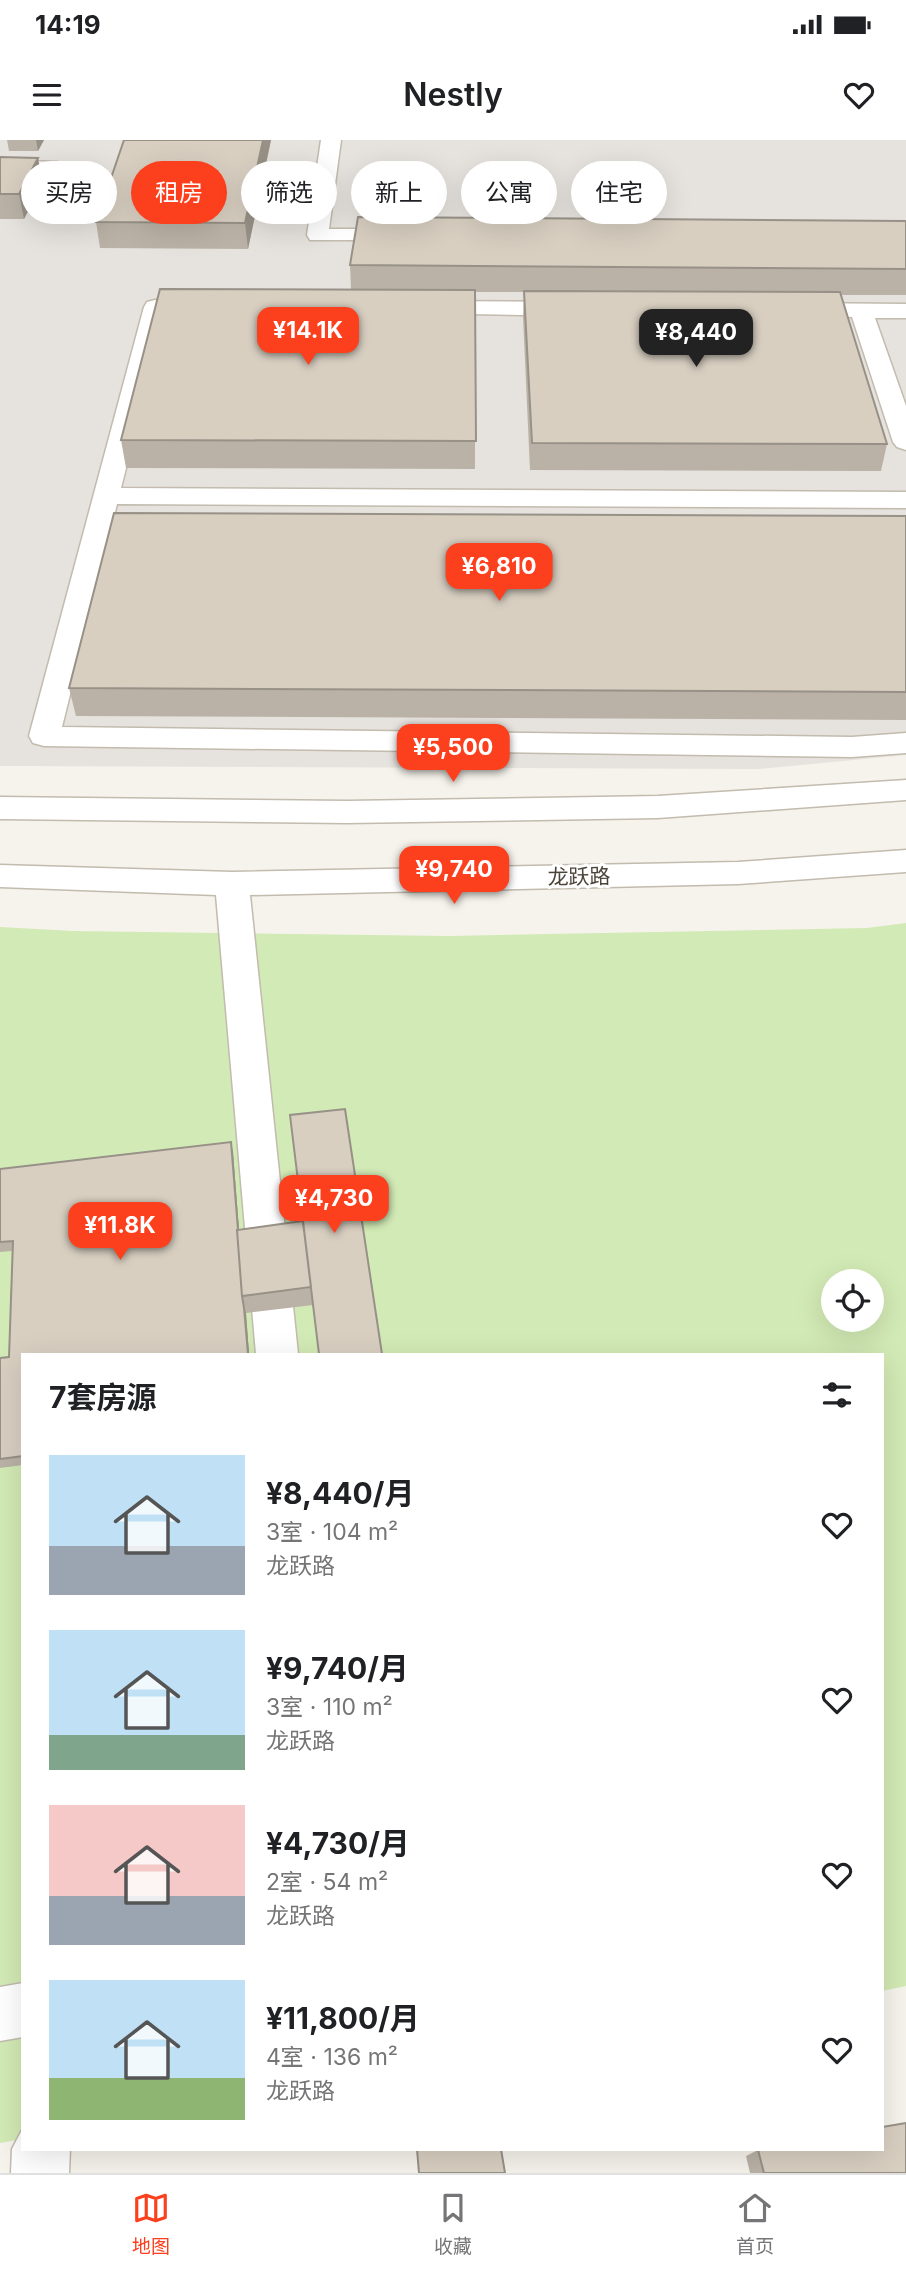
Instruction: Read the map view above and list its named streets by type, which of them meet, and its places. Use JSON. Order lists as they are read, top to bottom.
{
  "streets": {
    "street": ["龙跃路"]
  },
  "page": {
    "status": "14:19",
    "header": "Nestly",
    "chip": [
      "买房",
      "租房",
      "筛选",
      "新上",
      "公寓",
      "住宅"
    ],
    "price": [
      "¥14.1K",
      "¥8,440",
      "¥6,810",
      "¥5,500",
      "¥9,740",
      "¥4,730",
      "¥11.8K"
    ],
    "heading": "7套房源",
    "list": [
      {
        "name": "¥8,440/月",
        "note": "3室 · 104 m² · 龙跃路"
      },
      {
        "name": "¥9,740/月",
        "note": "3室 · 110 m² · 龙跃路"
      },
      {
        "name": "¥4,730/月",
        "note": "2室 · 54 m² · 龙跃路"
      },
      {
        "name": "¥11,800/月",
        "note": "4室 · 136 m² · 龙跃路"
      }
    ],
    "tabs": ["地图", "收藏", "首页"]
  }
}
